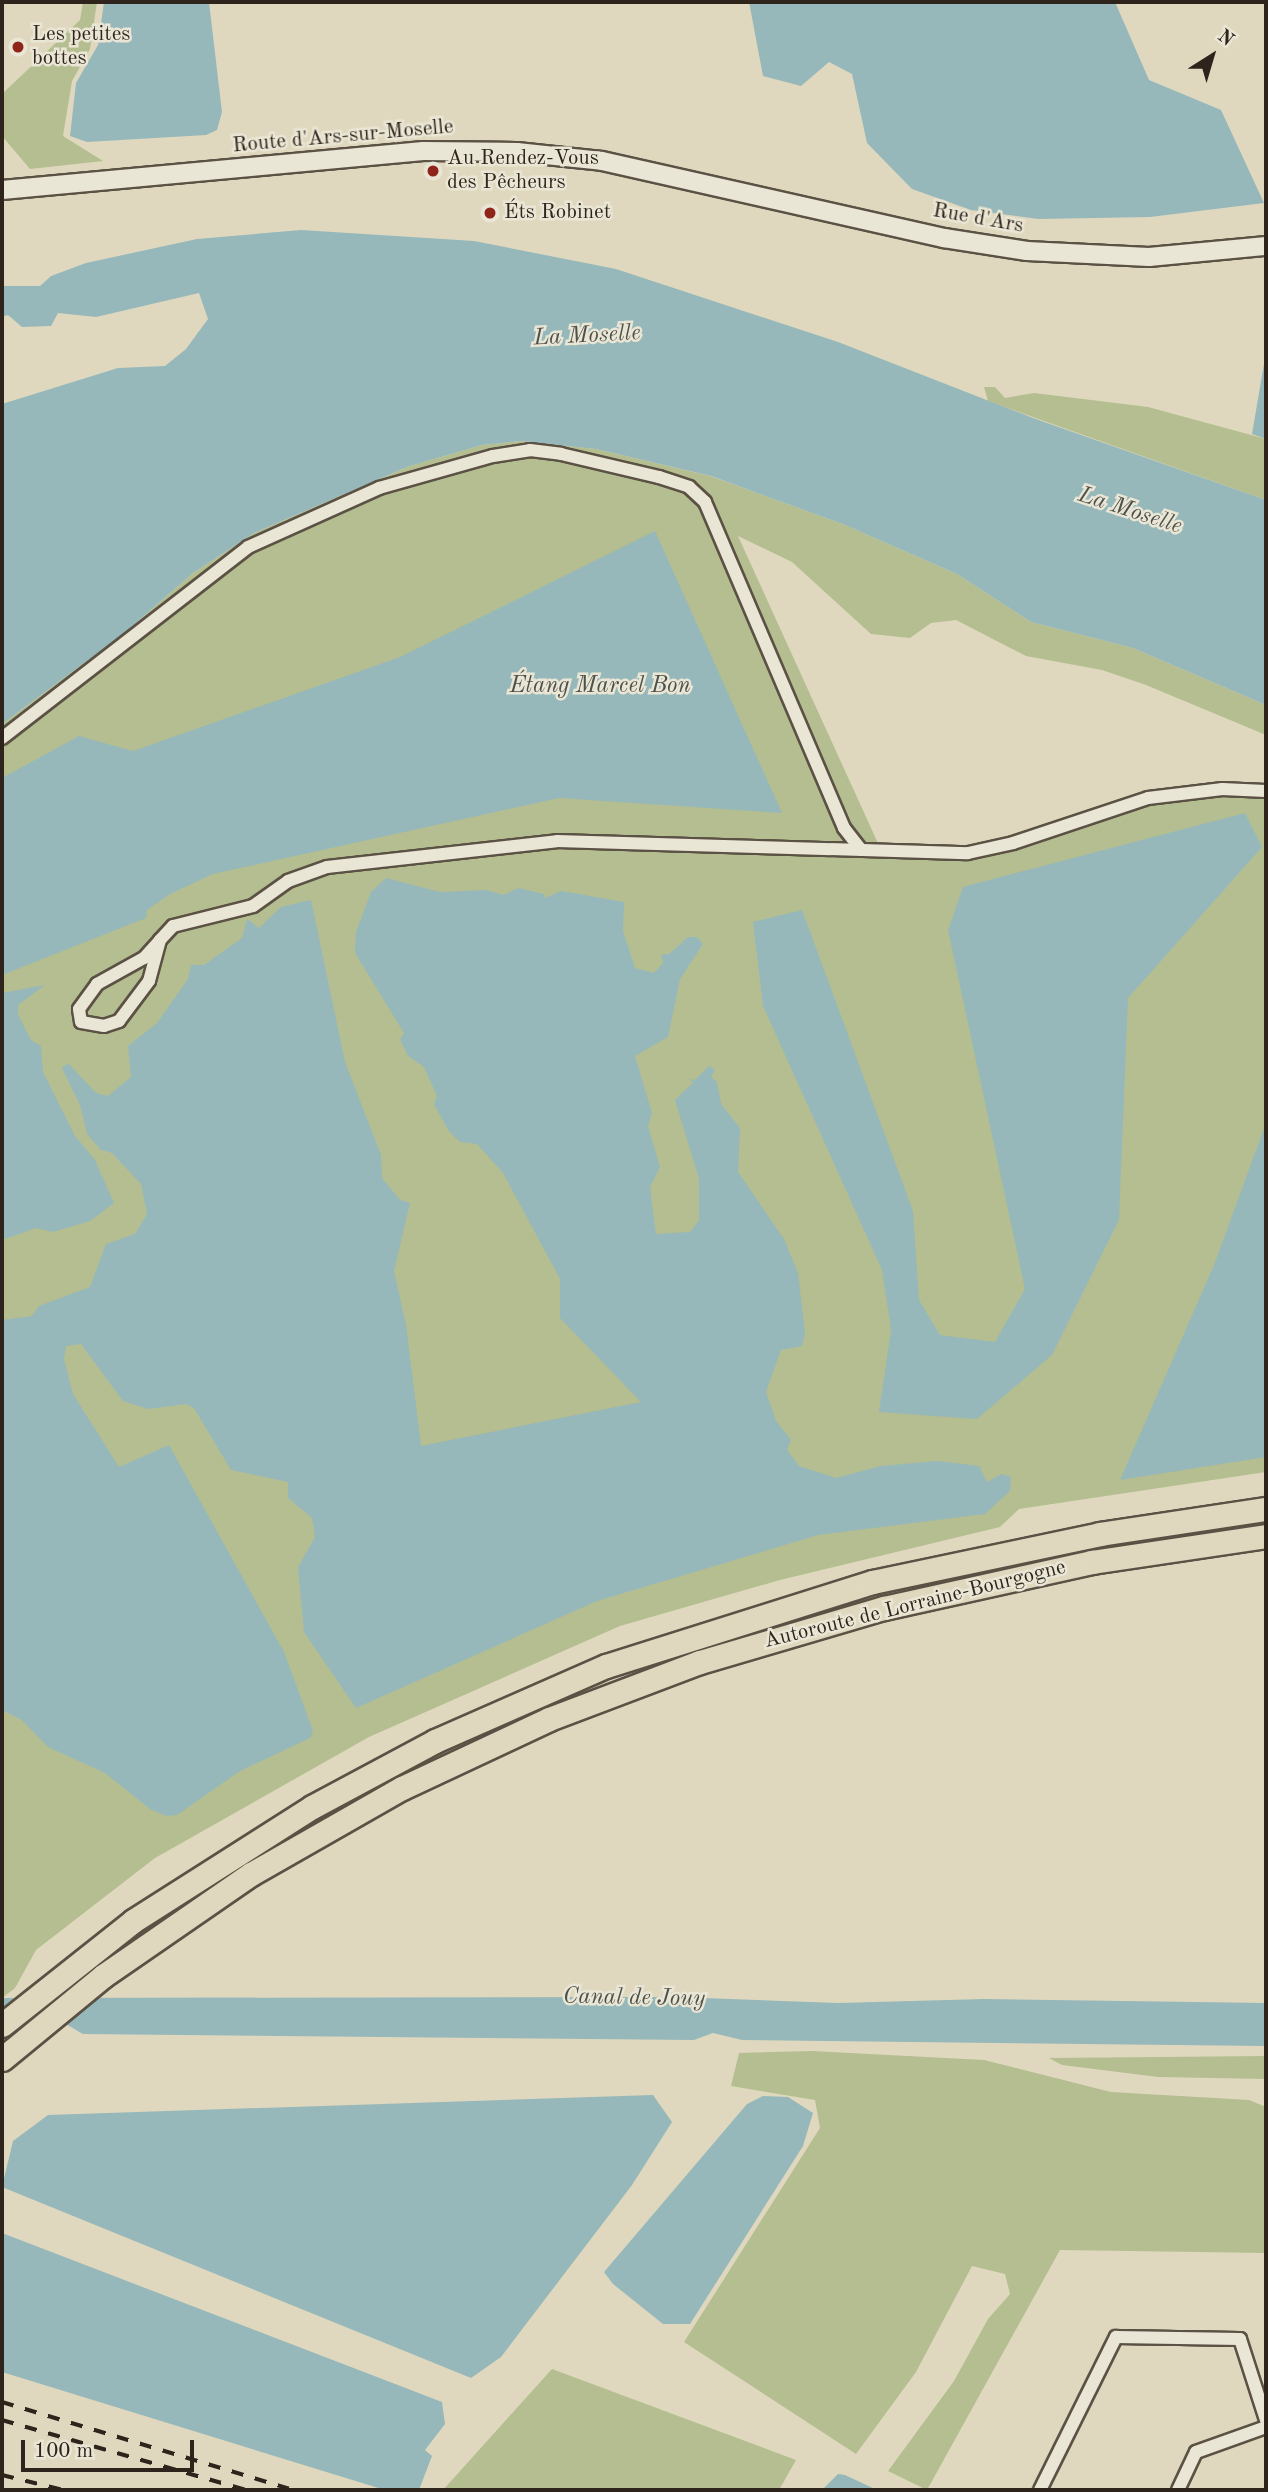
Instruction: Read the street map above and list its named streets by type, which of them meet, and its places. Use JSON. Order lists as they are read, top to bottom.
{
  "streets": {
    "highway": ["Autoroute de Lorraine-Bourgogne"],
    "main road": ["Route d'Ars-sur-Moselle", "Rue d'Ars"]
  },
  "crossings": [
    ["Route d'Ars-sur-Moselle", "Rue d'Ars"]
  ],
  "water": ["La Moselle", "Étang Marcel Bon", "Canal de Jouy"],
  "places": ["Les petites bottes", "Au Rendez-Vous des Pêcheurs", "Éts Robinet"],
  "scale_bar": "100 m",
  "north": "top right"
}
